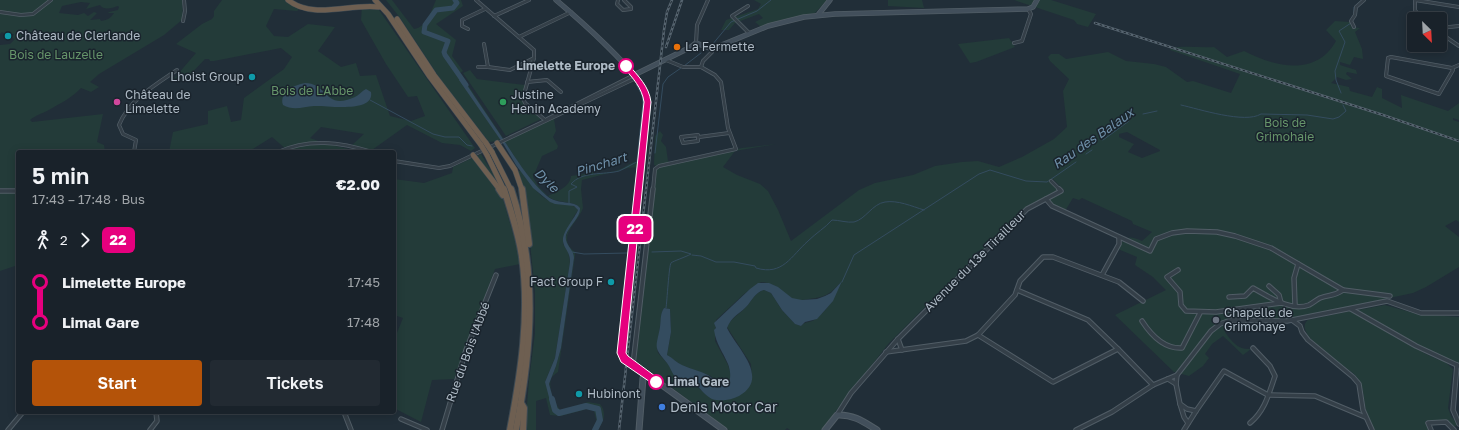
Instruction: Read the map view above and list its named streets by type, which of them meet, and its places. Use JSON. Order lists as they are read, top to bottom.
{
  "streets": {
    "street": ["Avenue du 13e Tirailleur", "Rue du Bois l'Abbé"]
  },
  "water": ["Rau des Balaux", "Pinchart", "Dyle"],
  "parks": ["Bois de Lauzelle", "Bois de L'Abbe", "Bois de Grimohaie"],
  "places": [
    "Château de Clerlande",
    "La Fermette",
    "Limelette Europe",
    "Lhoist Group",
    "Château de Limelette",
    "Justine Henin Academy",
    "Fact Group F",
    "Chapelle de Grimohaye",
    "Limal Gare",
    "Hubinont",
    "Denis Motor Car"
  ],
  "lines": ["bus line 22"],
  "north": "bottom right",
  "page": {
    "on_map": "22",
    "heading": ["5 min", "17:43 – 17:48 · Bus", "€2.00"],
    "legs": ["2", "22"],
    "list": [
      {
        "name": "Limelette Europe",
        "value": "17:45"
      },
      {
        "name": "Limal Gare",
        "value": "17:48"
      }
    ],
    "buttons": ["Start", "Tickets"]
  }
}
